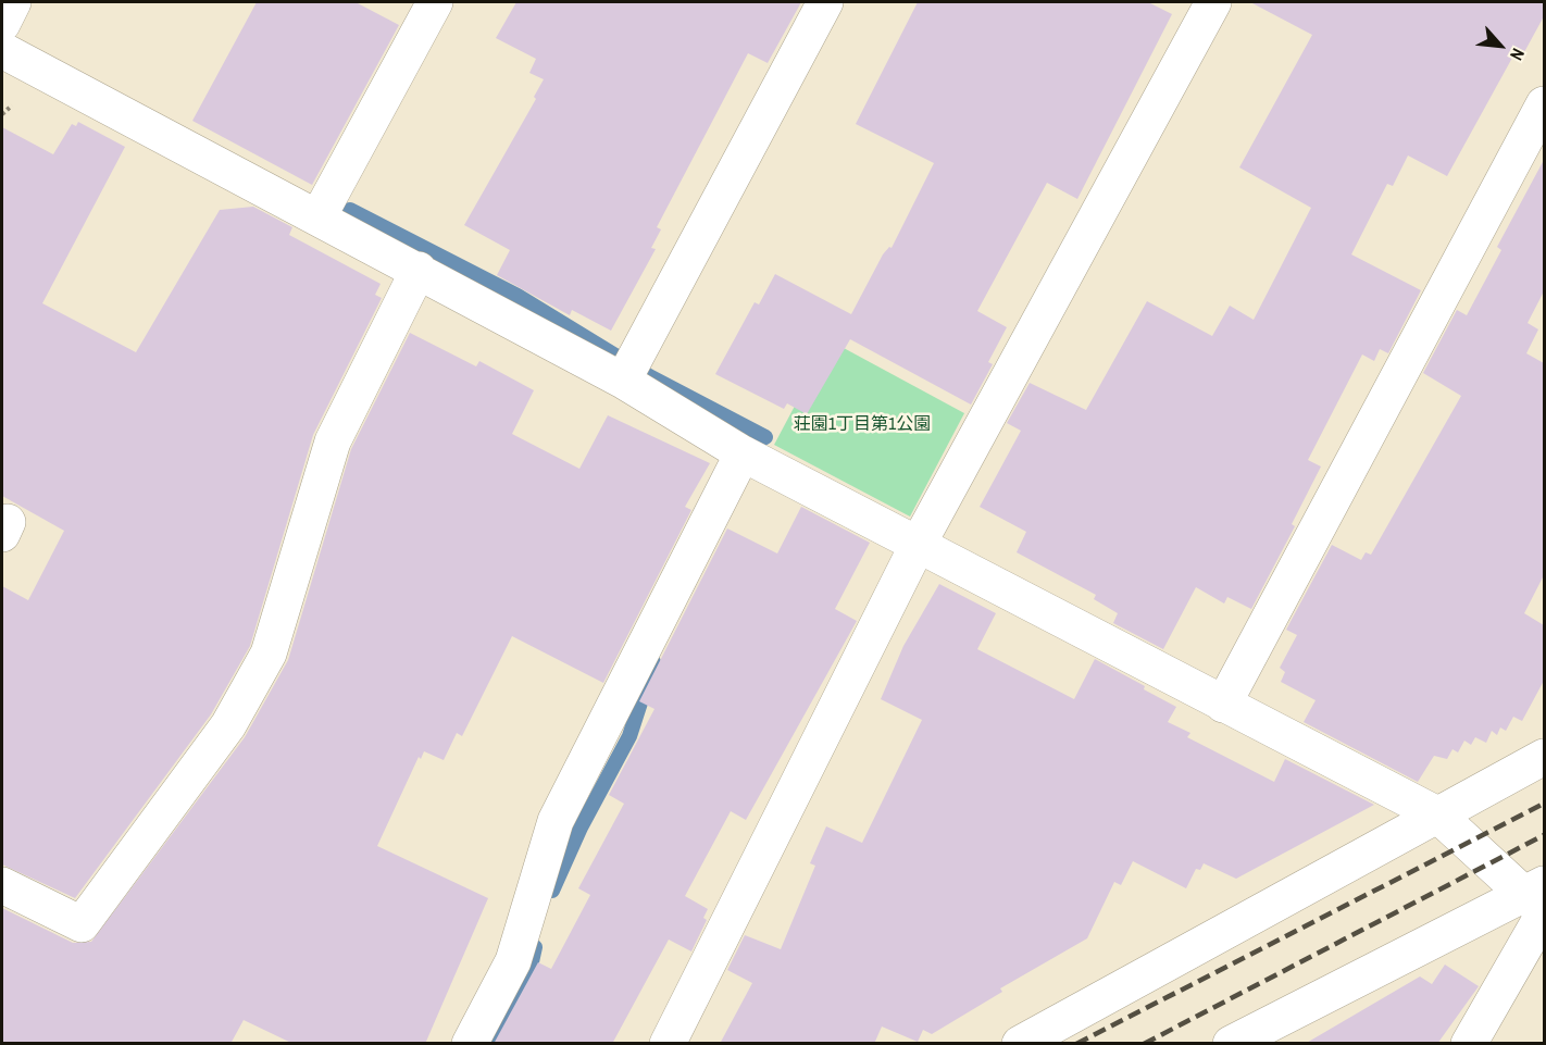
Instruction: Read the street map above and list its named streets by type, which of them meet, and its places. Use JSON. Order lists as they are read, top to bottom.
{
  "parks": ["荘園1丁目第1公園"],
  "north": "bottom right"
}
